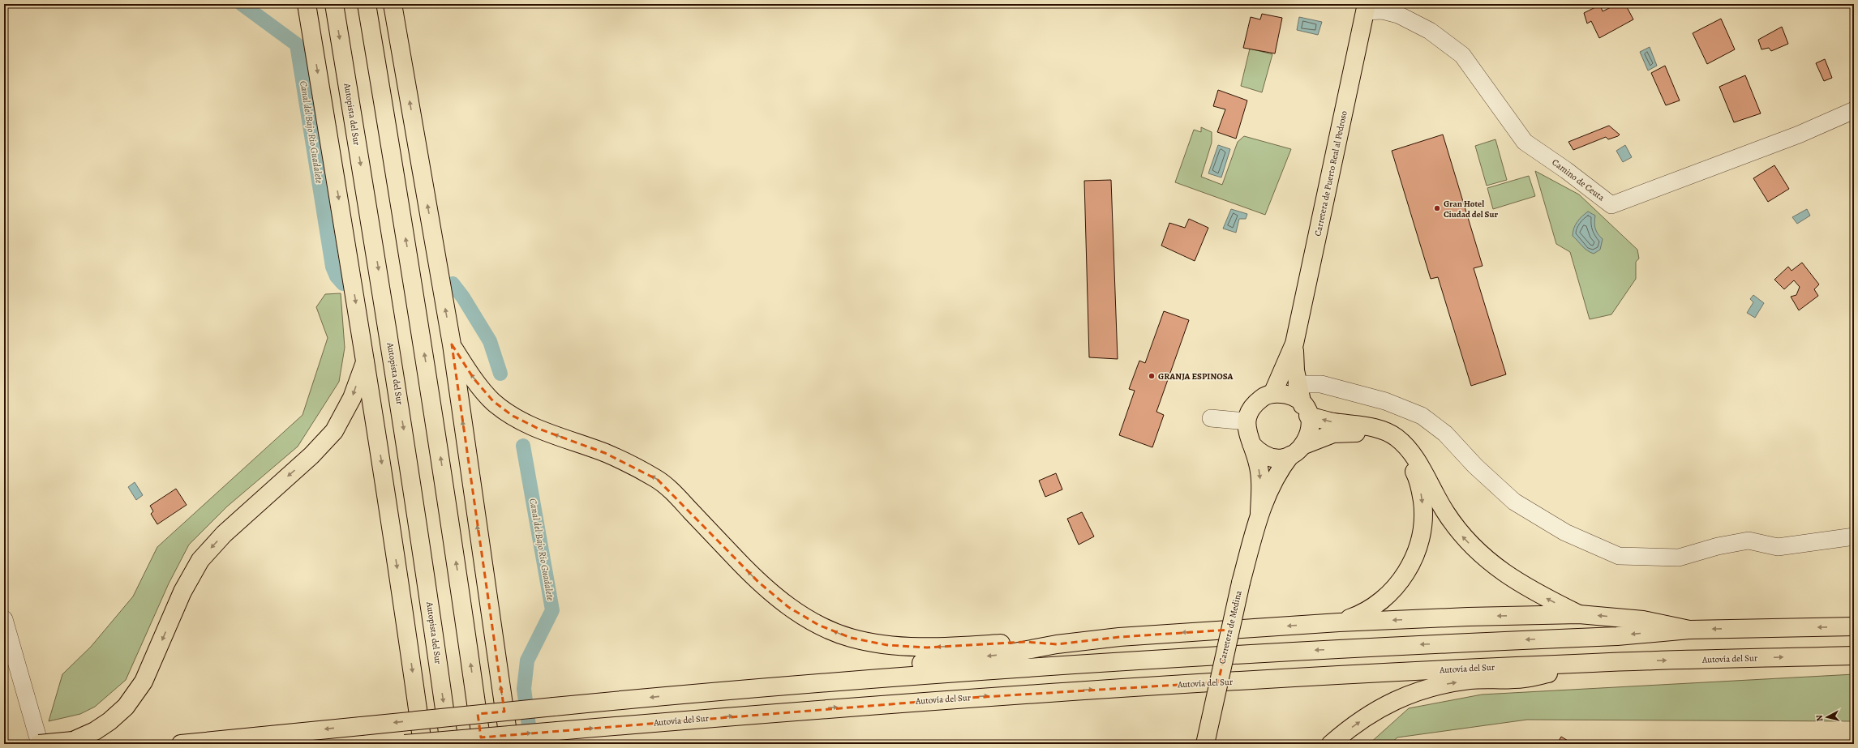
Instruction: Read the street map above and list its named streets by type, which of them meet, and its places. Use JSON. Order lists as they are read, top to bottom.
{
  "streets": {
    "main road": [
      "Autopista del Sur",
      "Carretera de Puerto Real al Pedroso",
      "Carretera de Medina",
      "Autovía del Sur"
    ],
    "street": ["Camino de Ceuta"]
  },
  "crossings": [
    ["Carretera de Puerto Real al Pedroso", "Camino de Ceuta"]
  ],
  "water": ["Canal del Bajo Río Guadalete"],
  "places": ["Gran Hotel Ciudad del Sur", "GRANJA ESPINOSA"],
  "north": "left"
}
